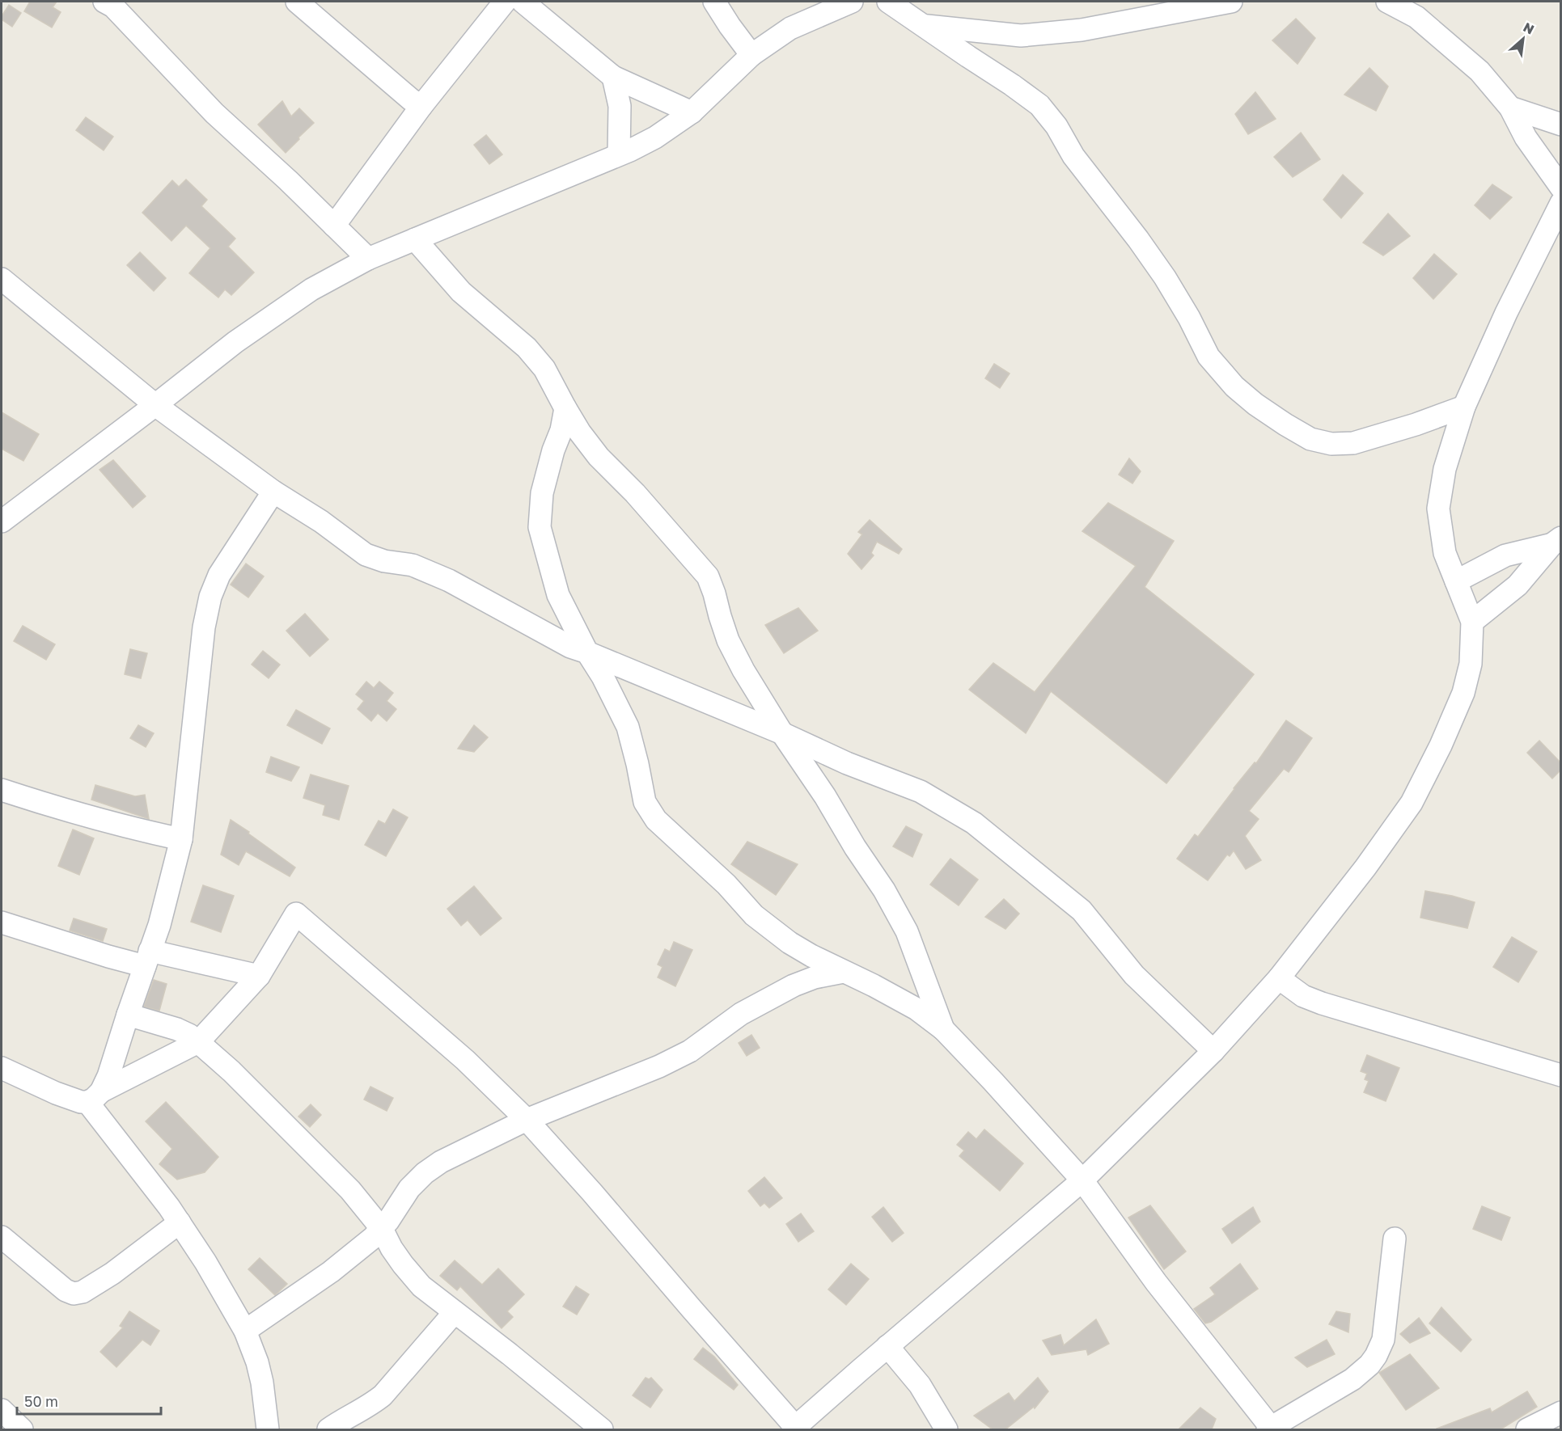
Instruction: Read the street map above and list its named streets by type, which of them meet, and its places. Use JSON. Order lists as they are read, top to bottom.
{
  "scale_bar": "50 m",
  "north": "top right"
}
